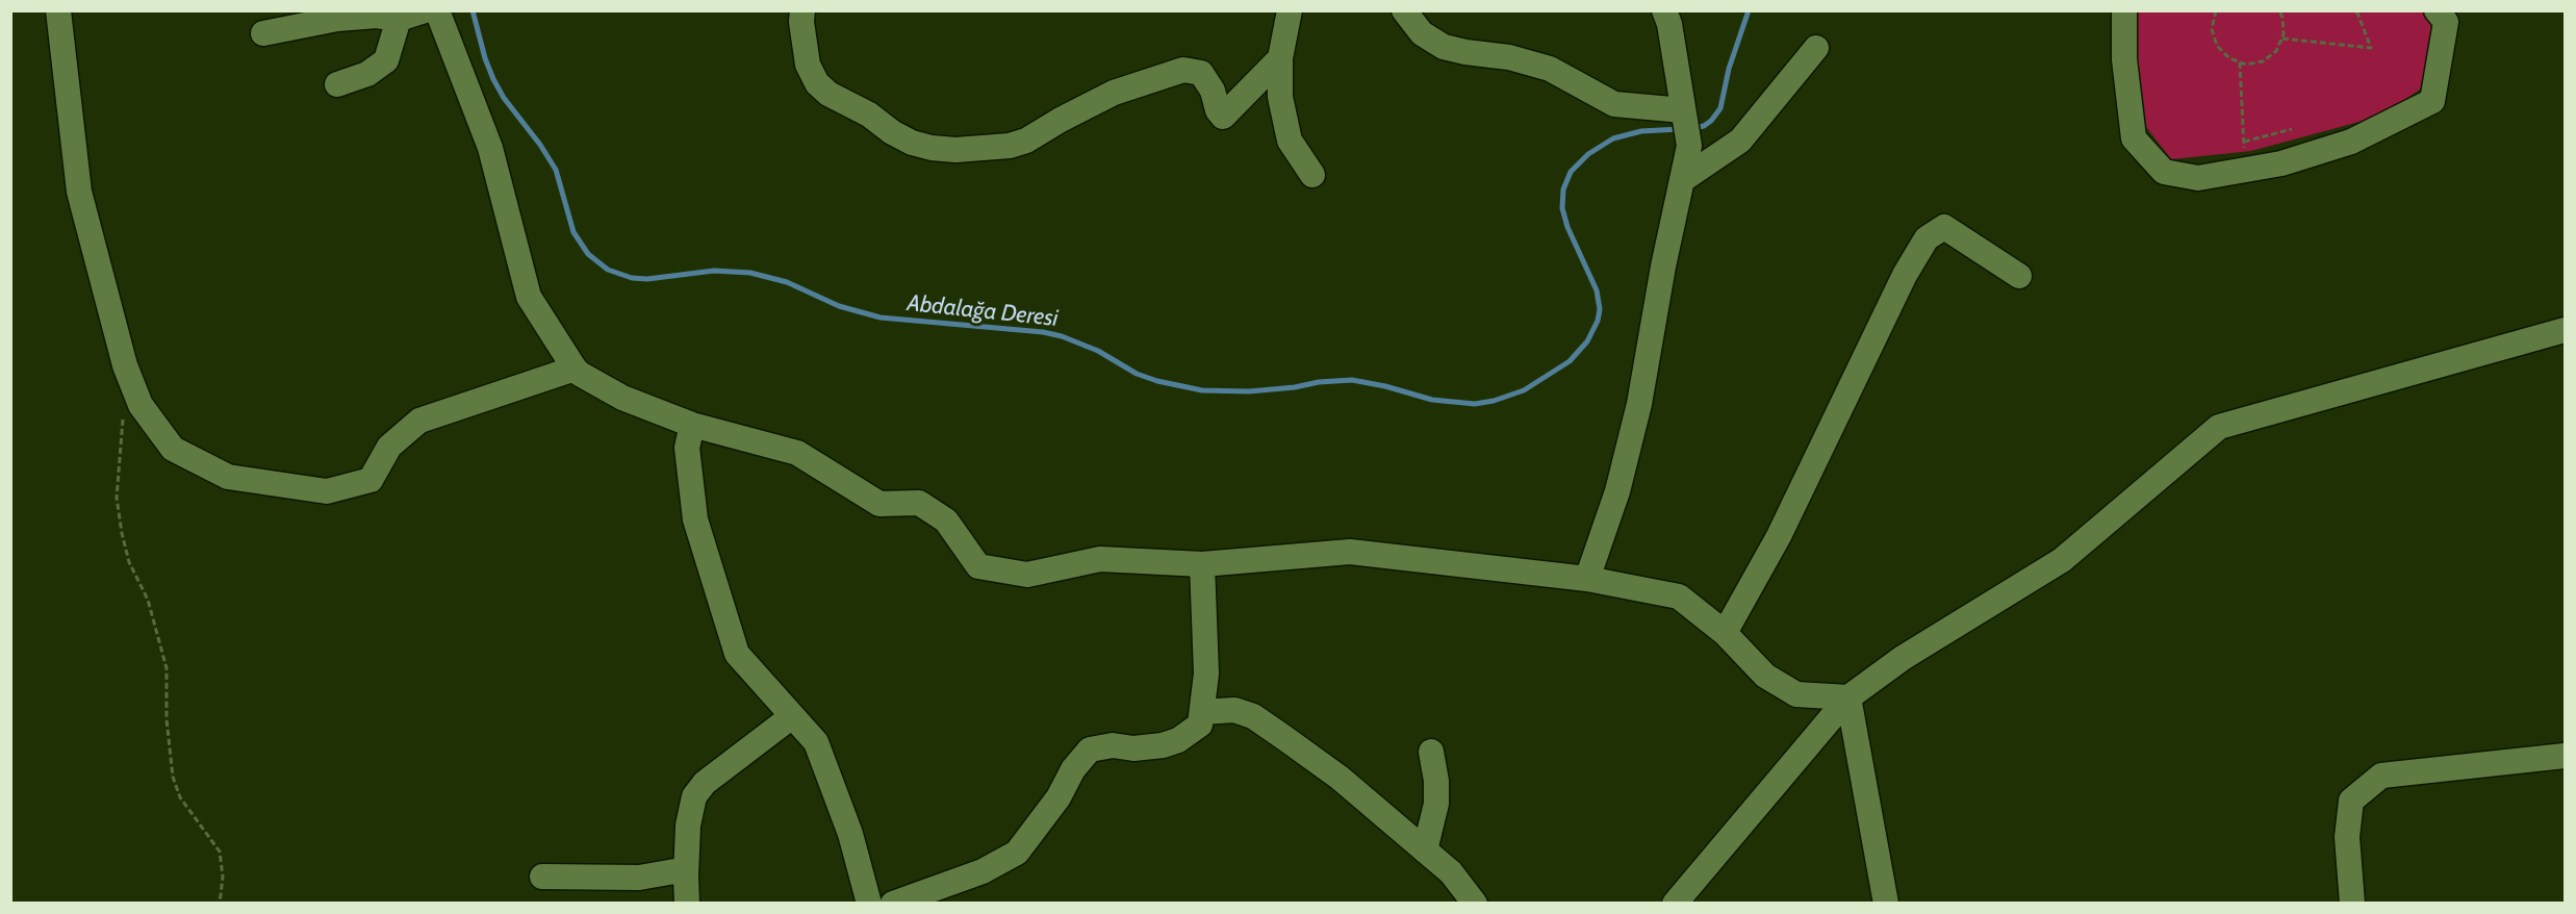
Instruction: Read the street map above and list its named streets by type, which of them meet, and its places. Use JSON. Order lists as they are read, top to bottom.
{
  "water": ["Abdalağa Deresi"]
}
